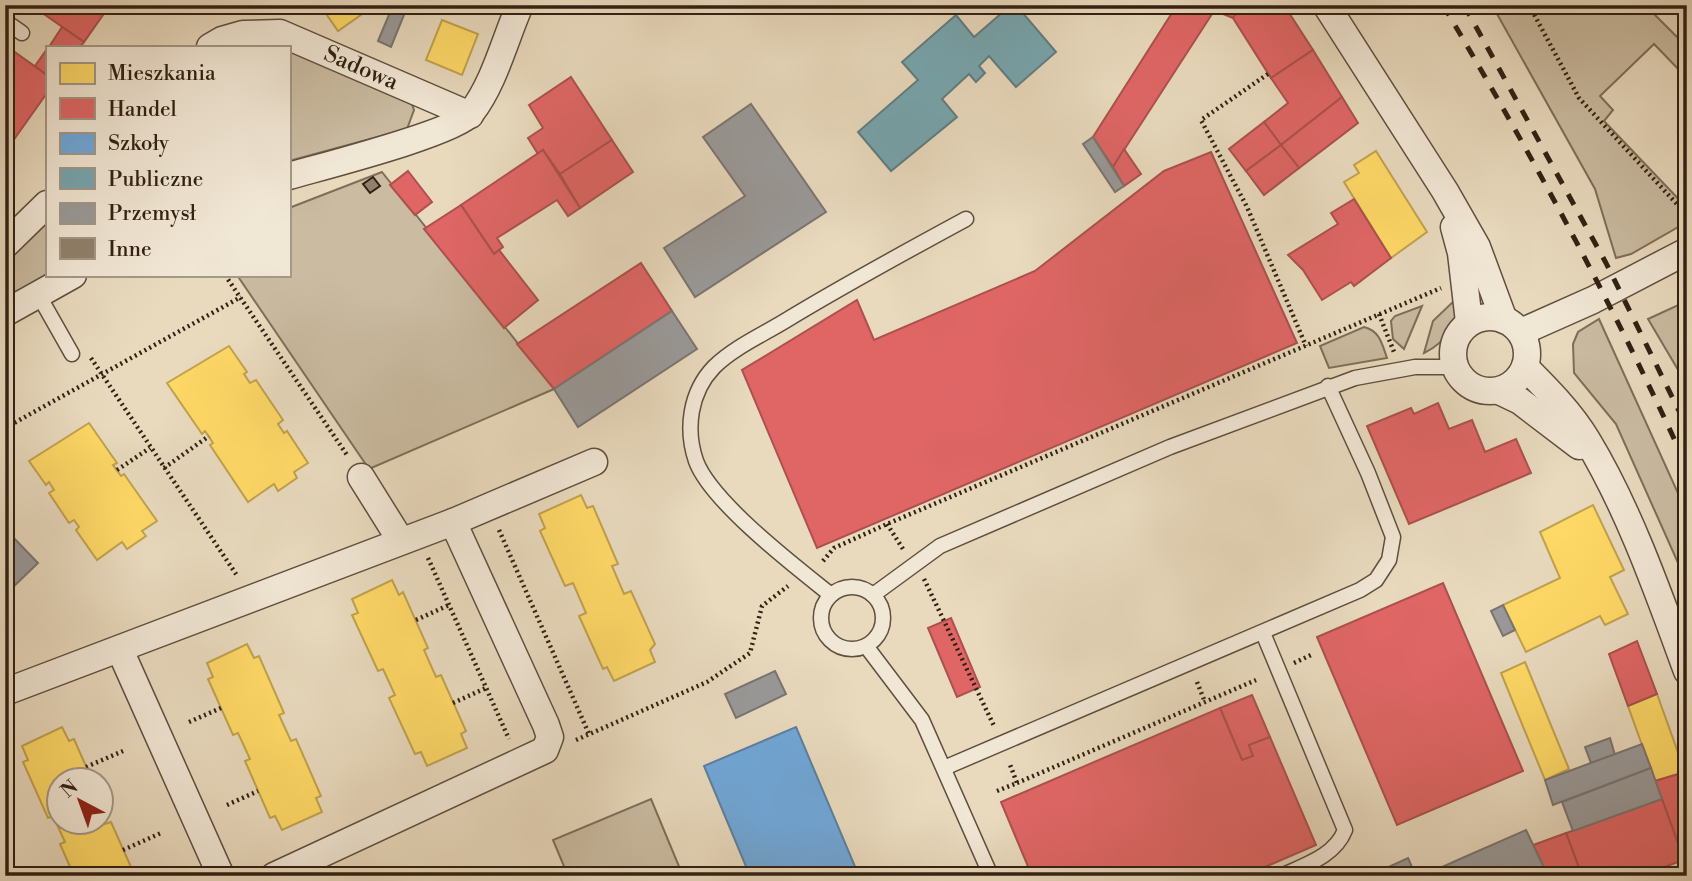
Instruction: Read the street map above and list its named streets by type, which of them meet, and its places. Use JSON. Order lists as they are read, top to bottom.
{
  "streets": {
    "street": ["Sadowa"]
  },
  "legend": [
    "Mieszkania",
    "Handel",
    "Szkoły",
    "Publiczne",
    "Przemysł",
    "Inne"
  ],
  "north": "top left"
}
